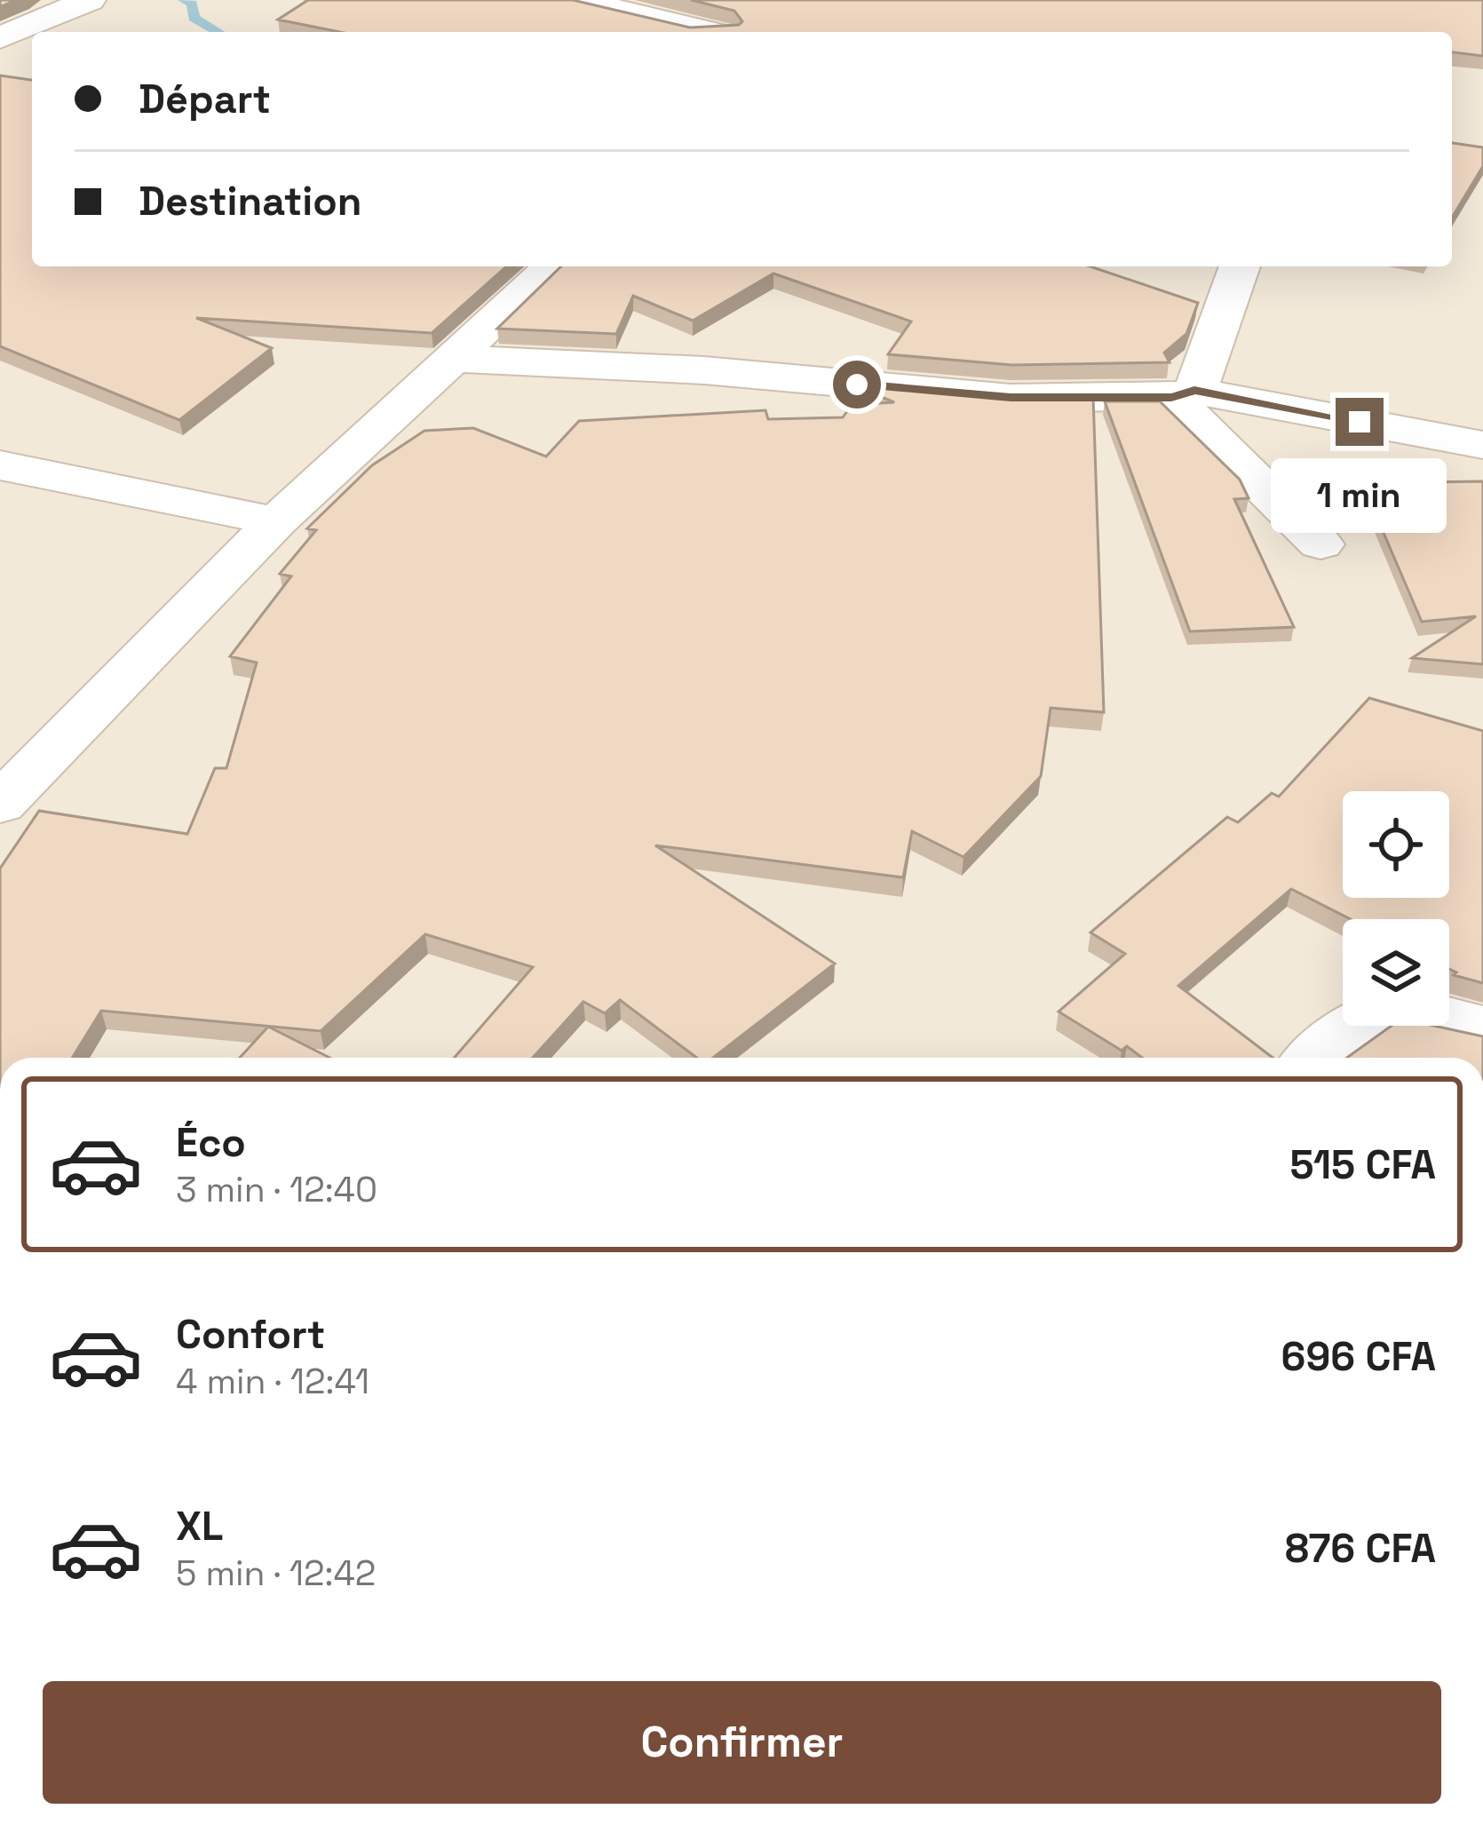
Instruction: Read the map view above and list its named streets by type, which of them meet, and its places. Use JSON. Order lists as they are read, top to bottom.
{
  "page": {
    "banner": ["Départ", "Destination"],
    "bubble": "1 min",
    "list": [
      {
        "name": "Éco",
        "note": "3 min · 12:40",
        "value": "515 CFA"
      },
      {
        "name": "Confort",
        "note": "4 min · 12:41",
        "value": "696 CFA"
      },
      {
        "name": "XL",
        "note": "5 min · 12:42",
        "value": "876 CFA"
      }
    ],
    "buttons": "Confirmer"
  }
}
